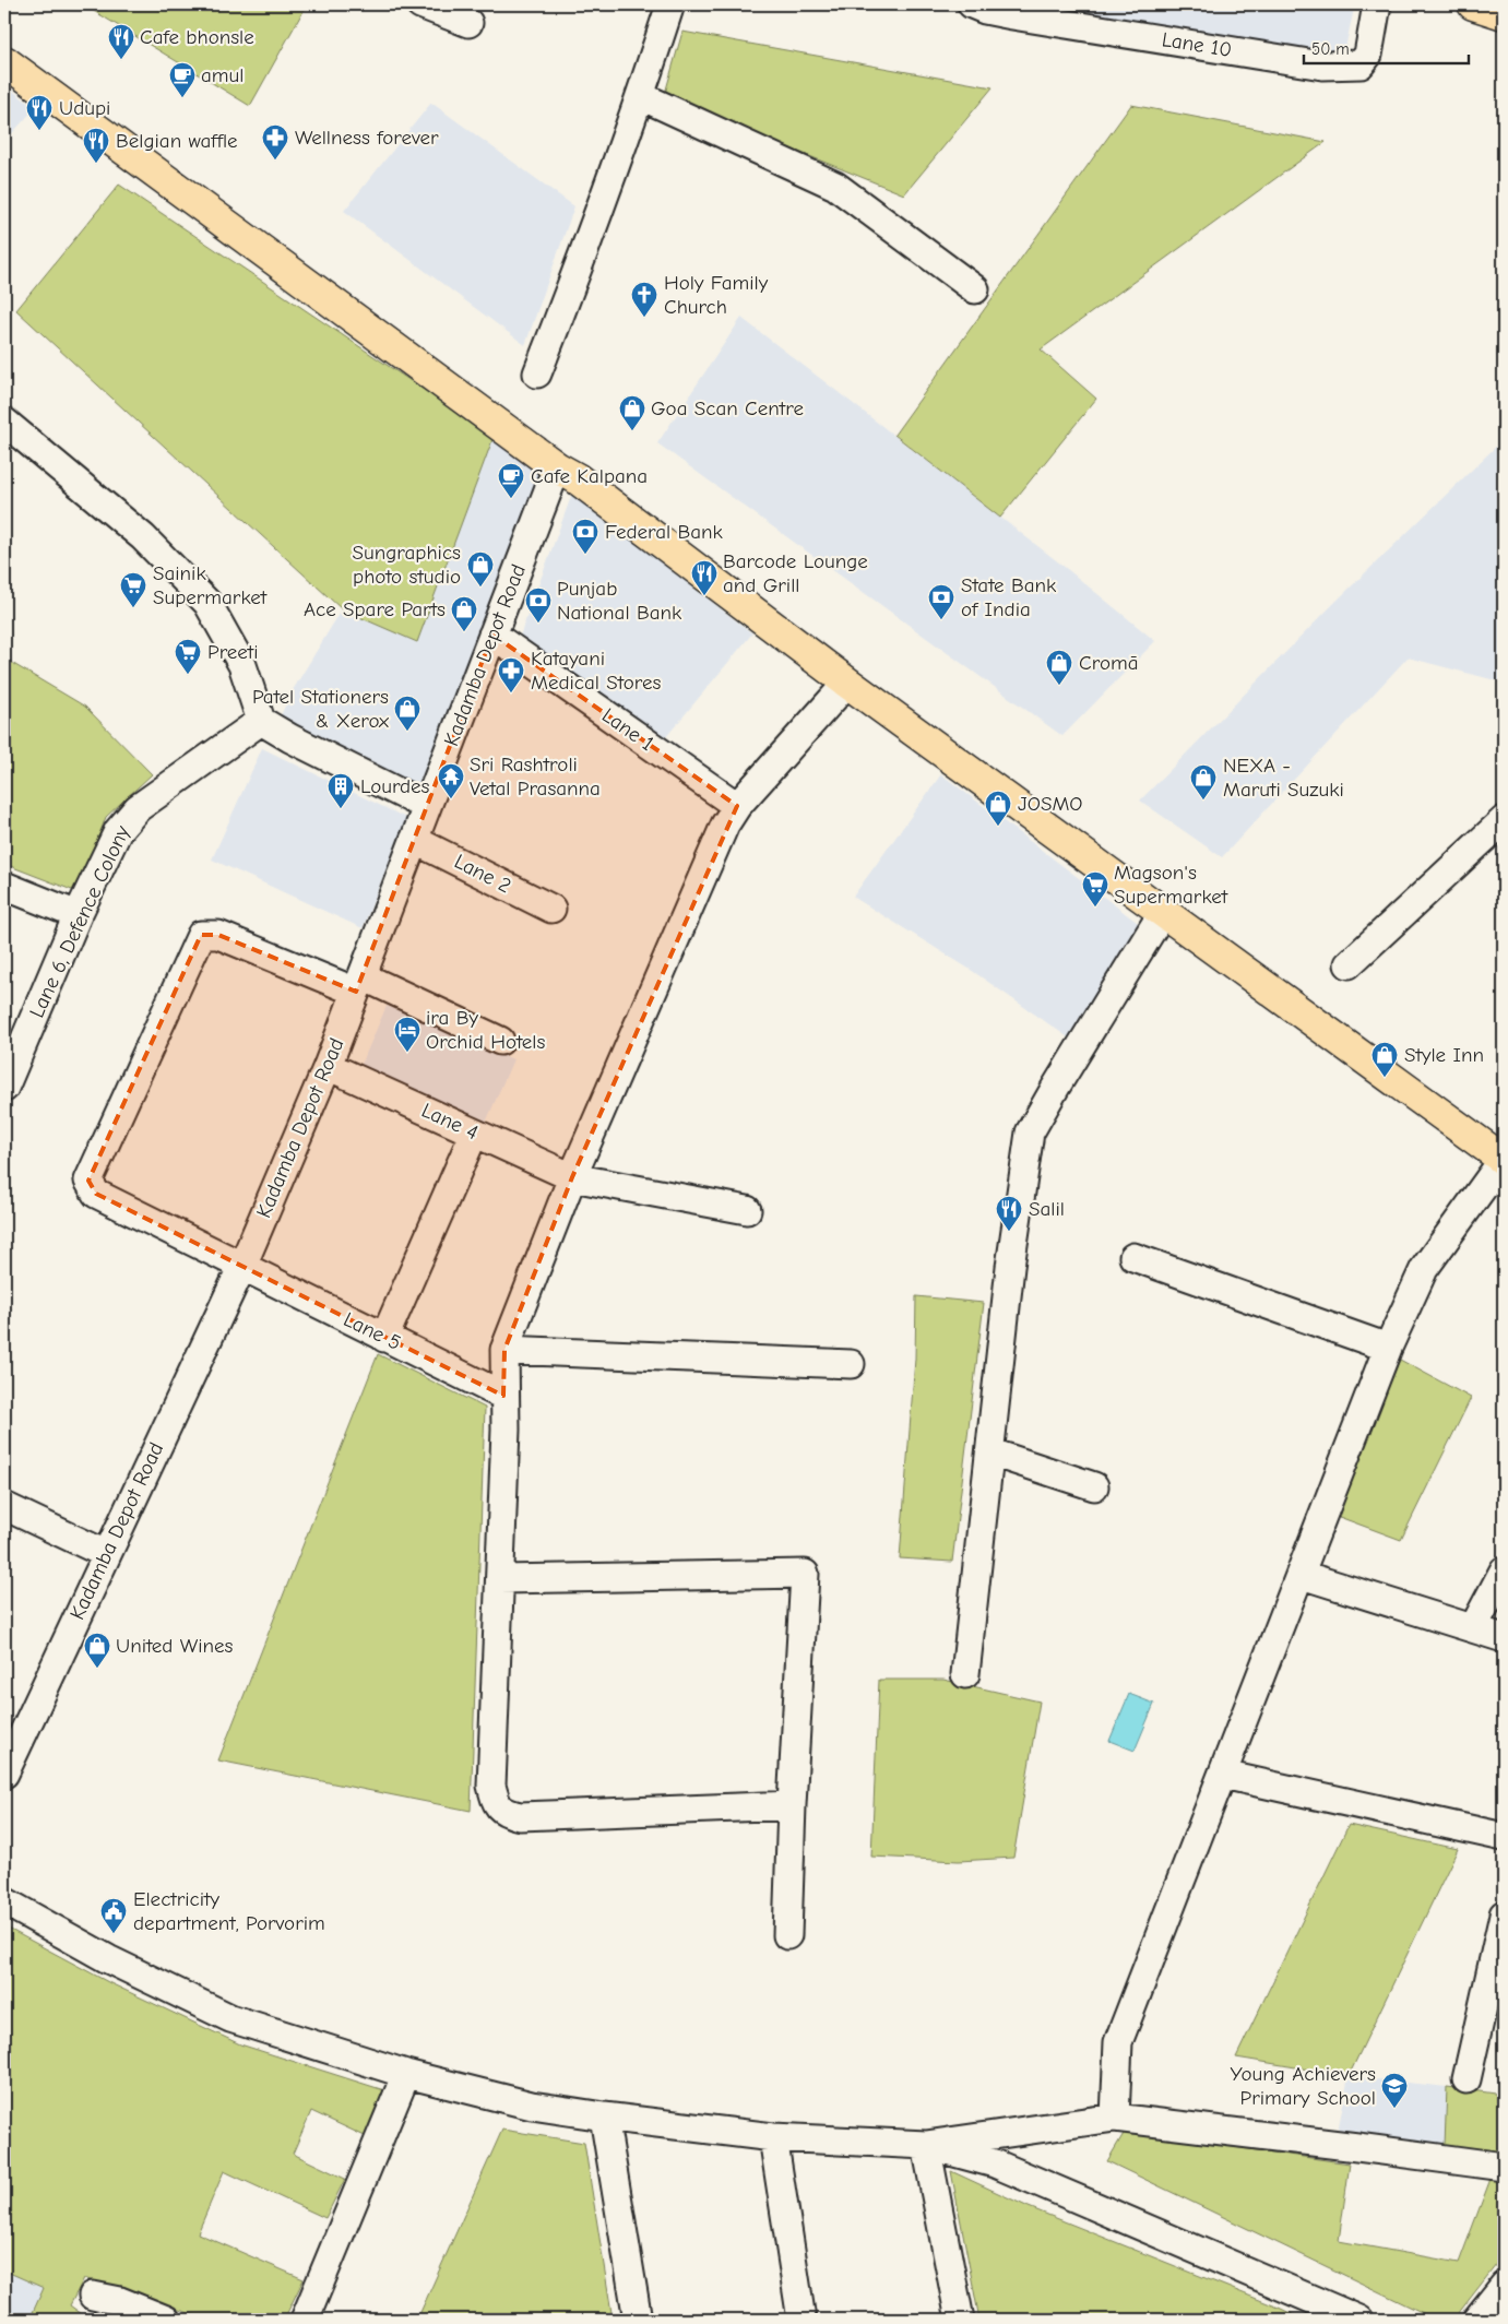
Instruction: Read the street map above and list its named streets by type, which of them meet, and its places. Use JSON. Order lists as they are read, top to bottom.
{
  "streets": {
    "street": [
      "Lane 10",
      "Kadamba Depot Road",
      "Lane 1",
      "Lane 2",
      "Lane 6, Defence Colony",
      "Lane 4",
      "Lane 5"
    ]
  },
  "crossings": [
    ["Kadamba Depot Road", "Lane 1"],
    ["Kadamba Depot Road", "Lane 2"],
    ["Kadamba Depot Road", "Lane 4"],
    ["Kadamba Depot Road", "Lane 5"]
  ],
  "places": {
    "restaurant": [
      "Cafe bhonsle",
      "Udupi",
      "Belgian waffle",
      "Barcode Lounge and Grill",
      "Salil"
    ],
    "cafe": ["amul", "Cafe Kalpana"],
    "pharmacy": ["Wellness forever", "Katayani Medical Stores"],
    "church": ["Holy Family Church"],
    "shop": [
      "Goa Scan Centre",
      "Sungraphics photo studio",
      "Ace Spare Parts",
      "Cromā",
      "Patel Stationers & Xerox",
      "NEXA - Maruti Suzuki",
      "JOSMO",
      "Style Inn",
      "United Wines"
    ],
    "bank": ["Federal Bank", "State Bank of India", "Punjab National Bank"],
    "supermarket": ["Sainik Supermarket", "Preeti", "Magson's Supermarket"],
    "temple": ["Sri Rashtroli Vetal Prasanna"],
    "building": ["Lourdes"],
    "hotel": ["ira By Orchid Hotels"],
    "public building": ["Electricity department, Porvorim"],
    "school or university": ["Young Achievers Primary School"]
  },
  "scale_bar": "50 m"
}
